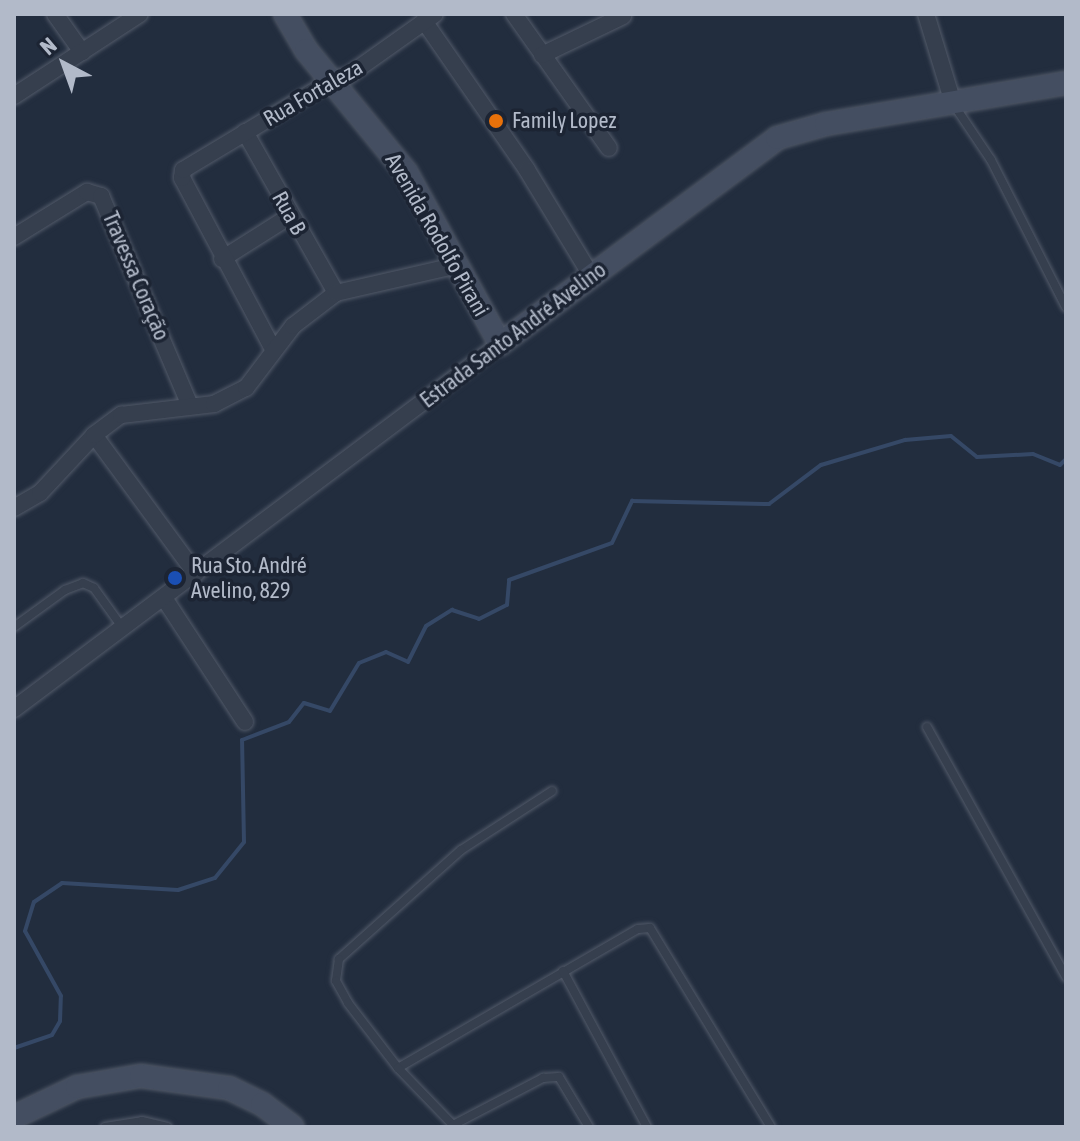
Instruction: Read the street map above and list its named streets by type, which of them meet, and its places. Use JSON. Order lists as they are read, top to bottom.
{
  "streets": {
    "main road": ["Avenida Rodolfo Pirani", "Estrada Santo André Avelino"],
    "street": ["Rua Fortaleza", "Rua B", "Travessa Coração"]
  },
  "crossings": [
    ["Rua Fortaleza", "Rua B"],
    ["Rua Fortaleza", "Avenida Rodolfo Pirani"],
    ["Avenida Rodolfo Pirani", "Estrada Santo André Avelino"]
  ],
  "places": ["Family Lopez", "Rua Sto. André Avelino, 829"],
  "north": "top left"
}
